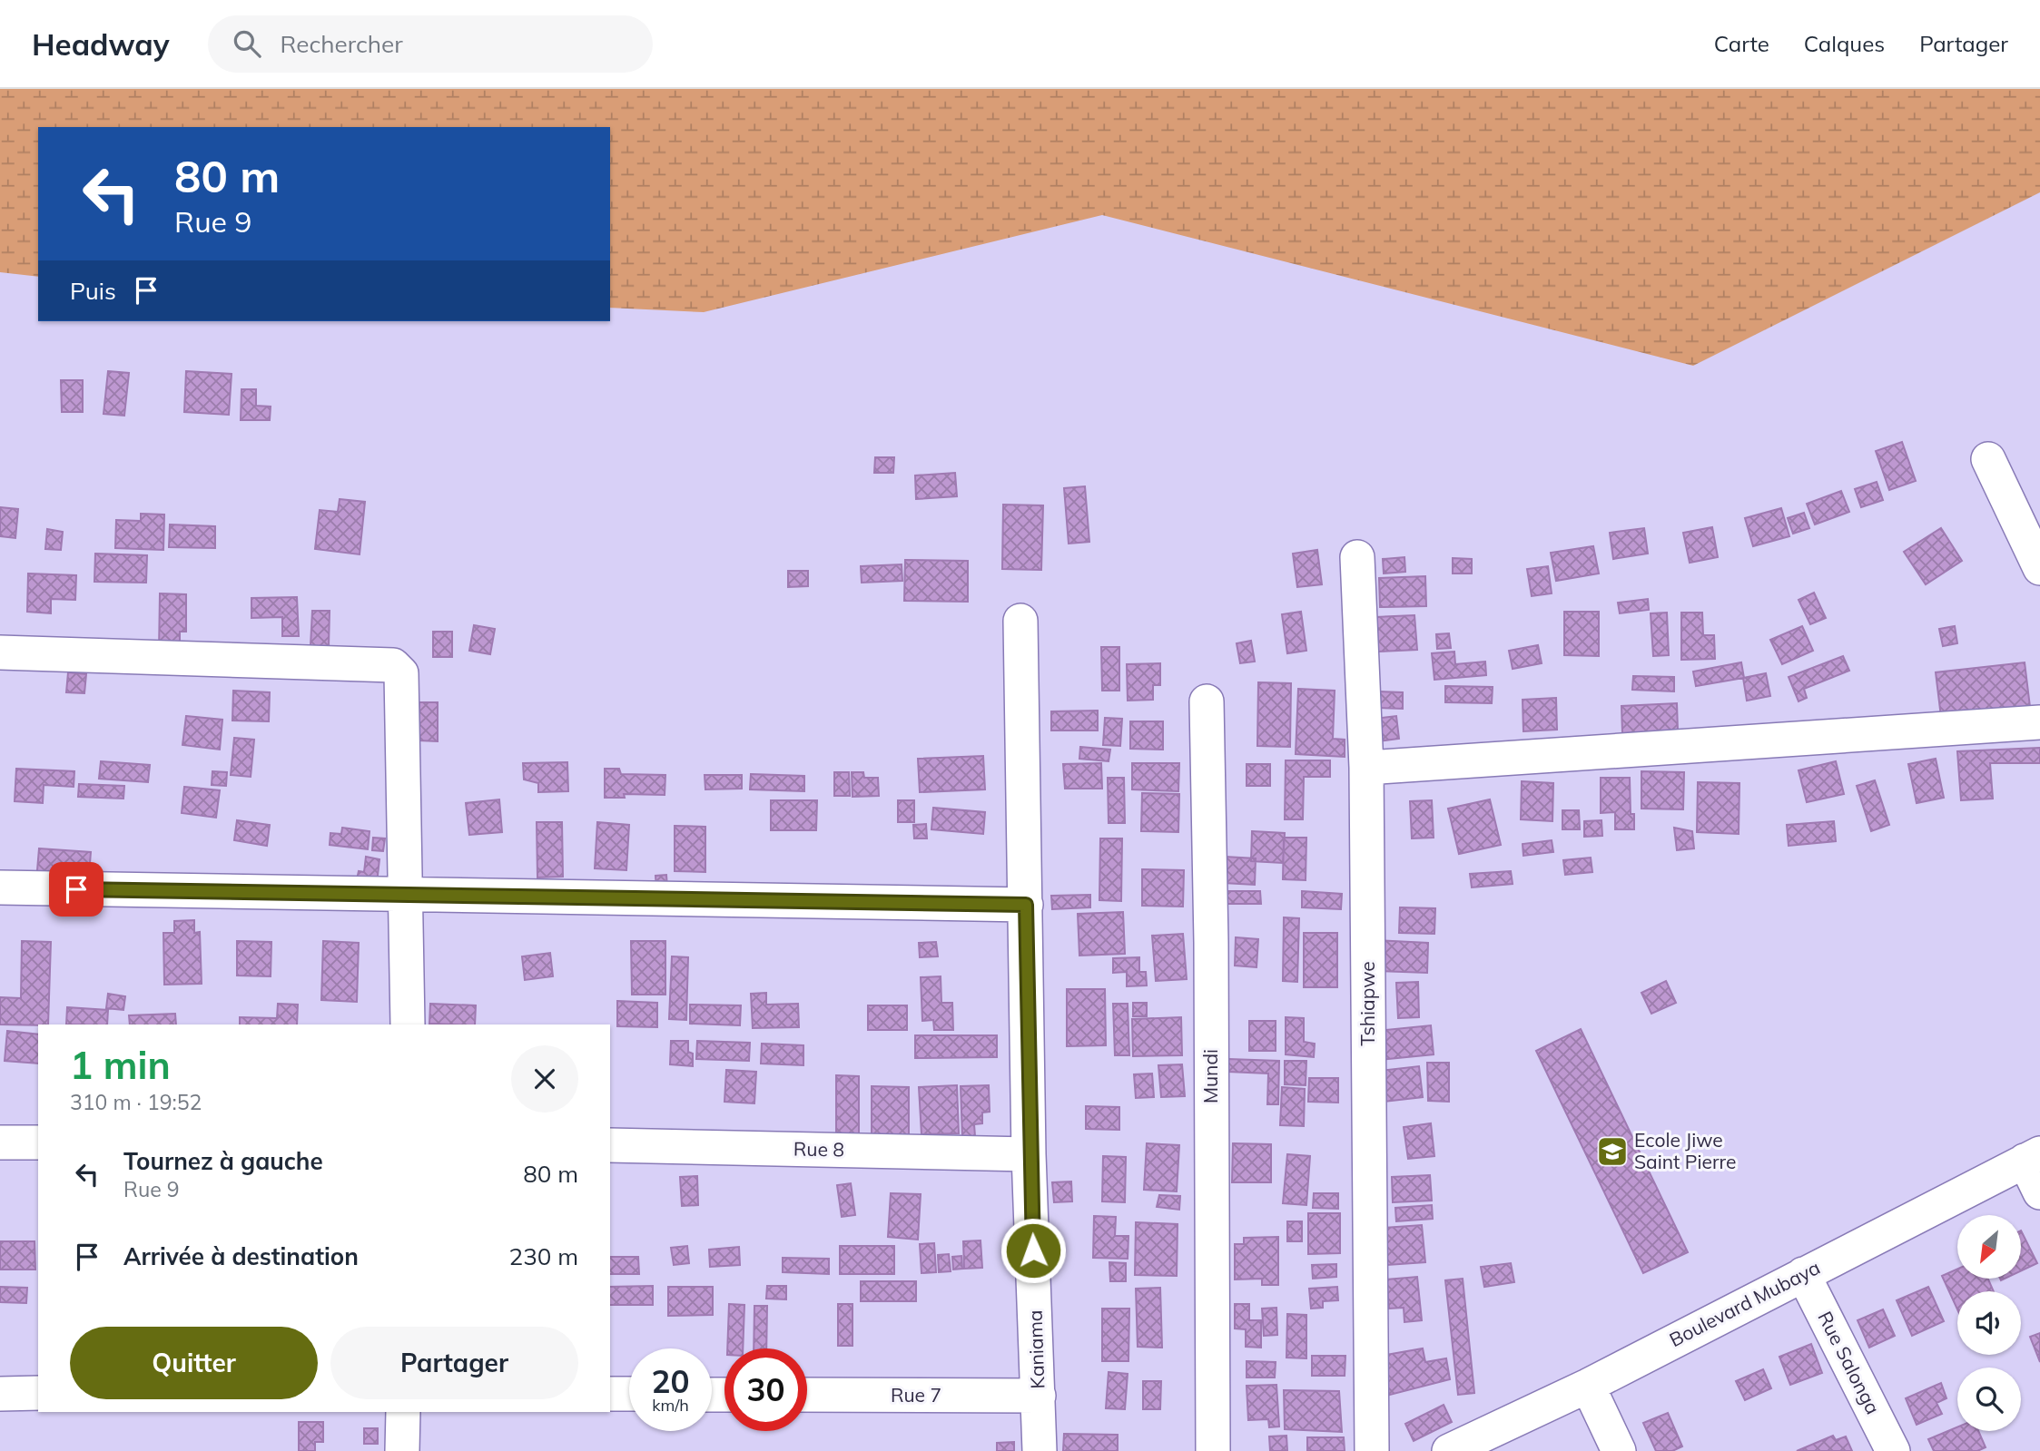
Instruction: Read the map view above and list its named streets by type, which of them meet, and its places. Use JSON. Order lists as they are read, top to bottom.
{
  "streets": {
    "street": [
      "Tshiapwe",
      "Mundi",
      "Rue 8",
      "Boulevard Mubaya",
      "Kaniama",
      "Rue Salonga",
      "Rue 7"
    ]
  },
  "crossings": [
    ["Rue 8", "Kaniama"],
    ["Boulevard Mubaya", "Rue Salonga"],
    ["Kaniama", "Rue 7"]
  ],
  "places": {
    "school or university": ["Ecole Jiwe Saint Pierre"]
  },
  "north": "bottom left",
  "page": {
    "header": "Headway",
    "search": "Rechercher",
    "nav": ["Carte", "Calques", "Partager"],
    "turn": ["80 m", "Rue 9"],
    "then": "Puis",
    "heading": ["1 min", "310 m · 19:52"],
    "list": [
      {
        "name": "Tournez à gauche",
        "note": "Rue 9",
        "value": "80 m"
      },
      {
        "name": "Arrivée à destination",
        "value": "230 m"
      }
    ],
    "buttons": ["Quitter", "Partager"],
    "speed": "20 km/h",
    "limit": "30"
  }
}
